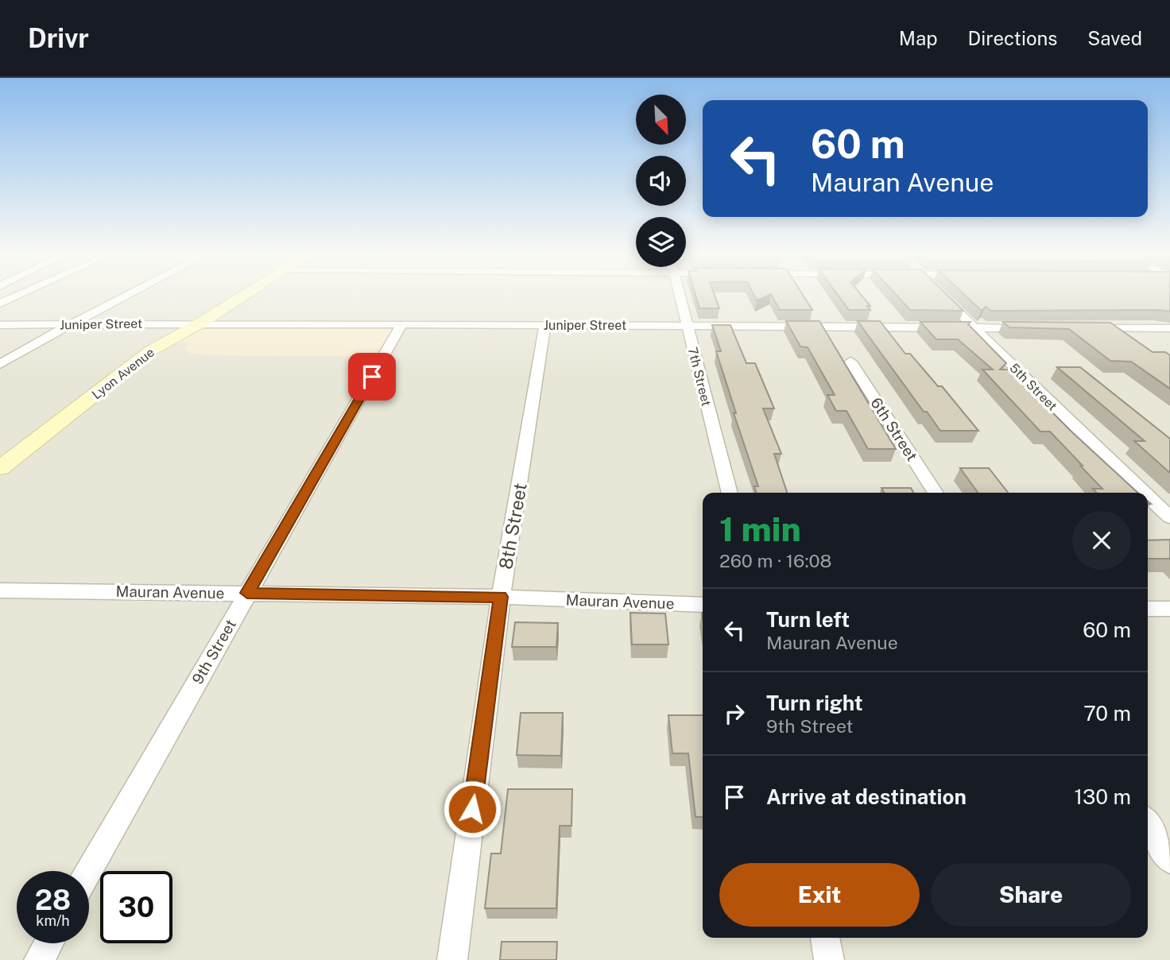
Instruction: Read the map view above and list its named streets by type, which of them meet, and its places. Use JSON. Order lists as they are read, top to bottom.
{
  "streets": {
    "street": [
      "Juniper Street",
      "Lyon Avenue",
      "7th Street",
      "5th Street",
      "6th Street",
      "8th Street",
      "Mauran Avenue",
      "9th Street"
    ]
  },
  "crossings": [
    ["Juniper Street", "Lyon Avenue"],
    ["Juniper Street", "7th Street"],
    ["Juniper Street", "5th Street"],
    ["Juniper Street", "8th Street"],
    ["Juniper Street", "9th Street"],
    ["8th Street", "Mauran Avenue"],
    ["Mauran Avenue", "9th Street"]
  ],
  "north": "bottom right",
  "page": {
    "header": "Drivr",
    "nav": ["Map", "Directions", "Saved"],
    "turn": ["60 m", "Mauran Avenue"],
    "heading": ["1 min", "260 m · 16:08"],
    "list": [
      {
        "name": "Turn left",
        "note": "Mauran Avenue",
        "value": "60 m"
      },
      {
        "name": "Turn right",
        "note": "9th Street",
        "value": "70 m"
      },
      {
        "name": "Arrive at destination",
        "value": "130 m"
      }
    ],
    "buttons": ["Exit", "Share"],
    "speed": "28 km/h",
    "limit": "30"
  }
}
